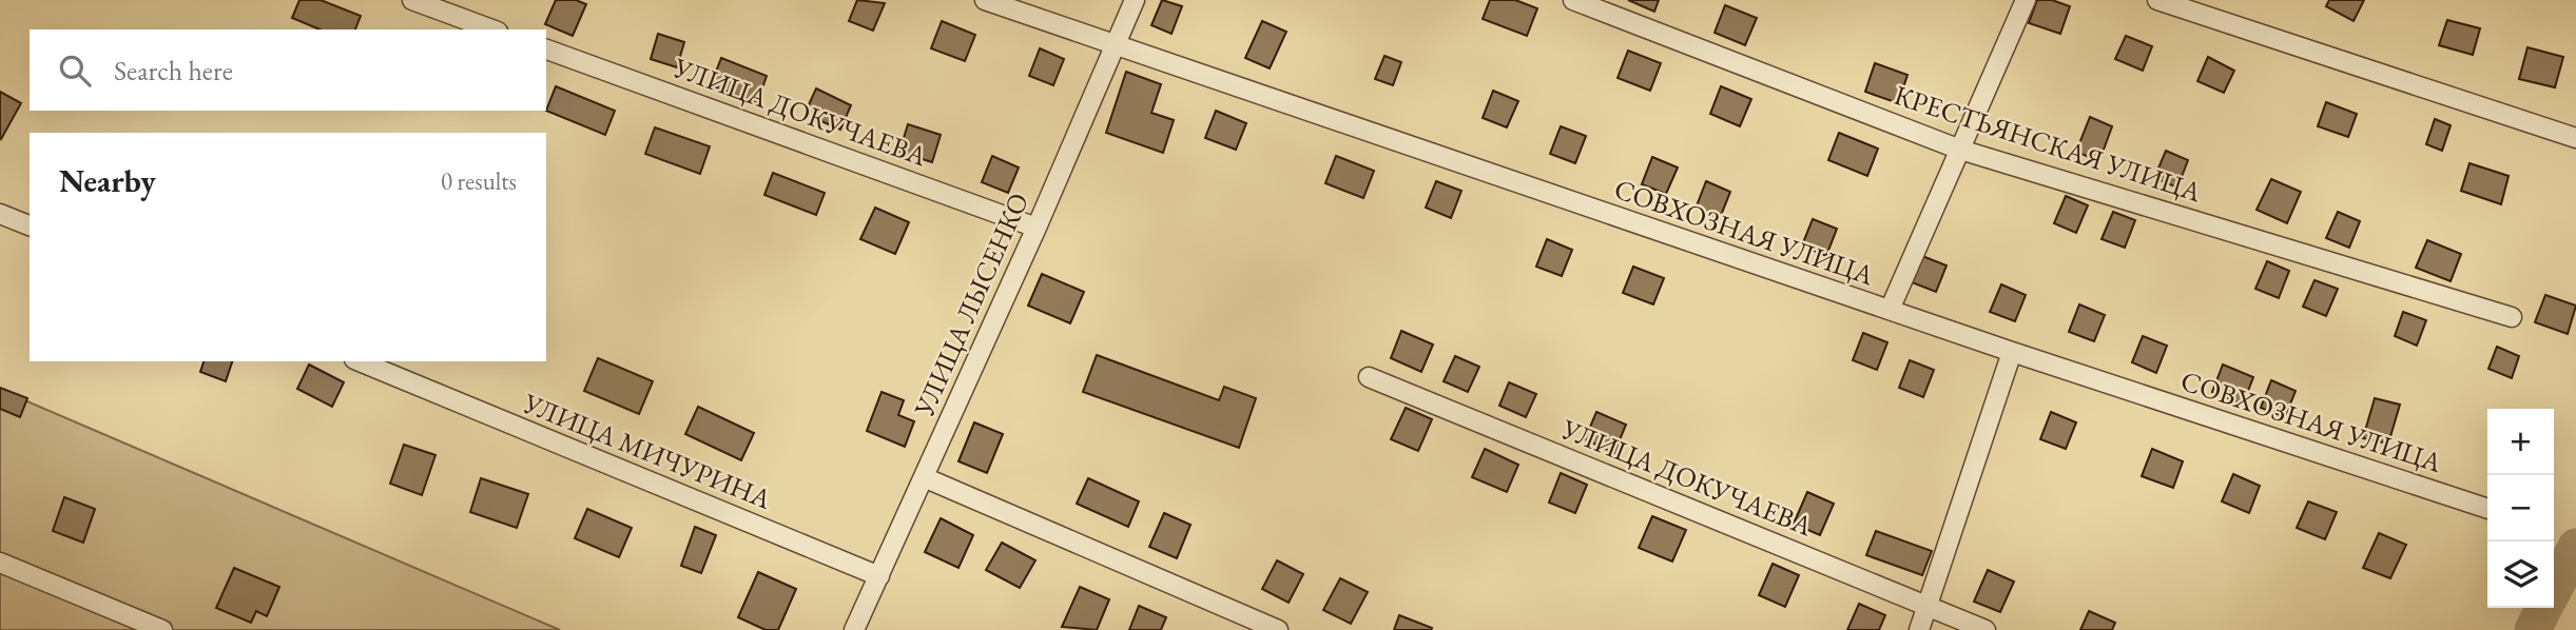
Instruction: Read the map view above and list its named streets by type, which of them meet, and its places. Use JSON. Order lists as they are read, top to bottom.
{
  "streets": {
    "street": [
      "УЛИЦА ДОКУЧАЕВА",
      "КРЕСТЬЯНСКАЯ УЛИЦА",
      "СОВХОЗНАЯ УЛИЦА",
      "УЛИЦА ЛЫСЕНКО",
      "УЛИЦА МИЧУРИНА"
    ]
  },
  "crossings": [
    ["УЛИЦА ДОКУЧАЕВА", "УЛИЦА ЛЫСЕНКО"],
    ["СОВХОЗНАЯ УЛИЦА", "УЛИЦА ЛЫСЕНКО"],
    ["УЛИЦА ЛЫСЕНКО", "УЛИЦА МИЧУРИНА"]
  ],
  "page": {
    "search": "Search here",
    "heading": ["Nearby", "0 results"],
    "map_buttons": ["+", "−"]
  }
}
